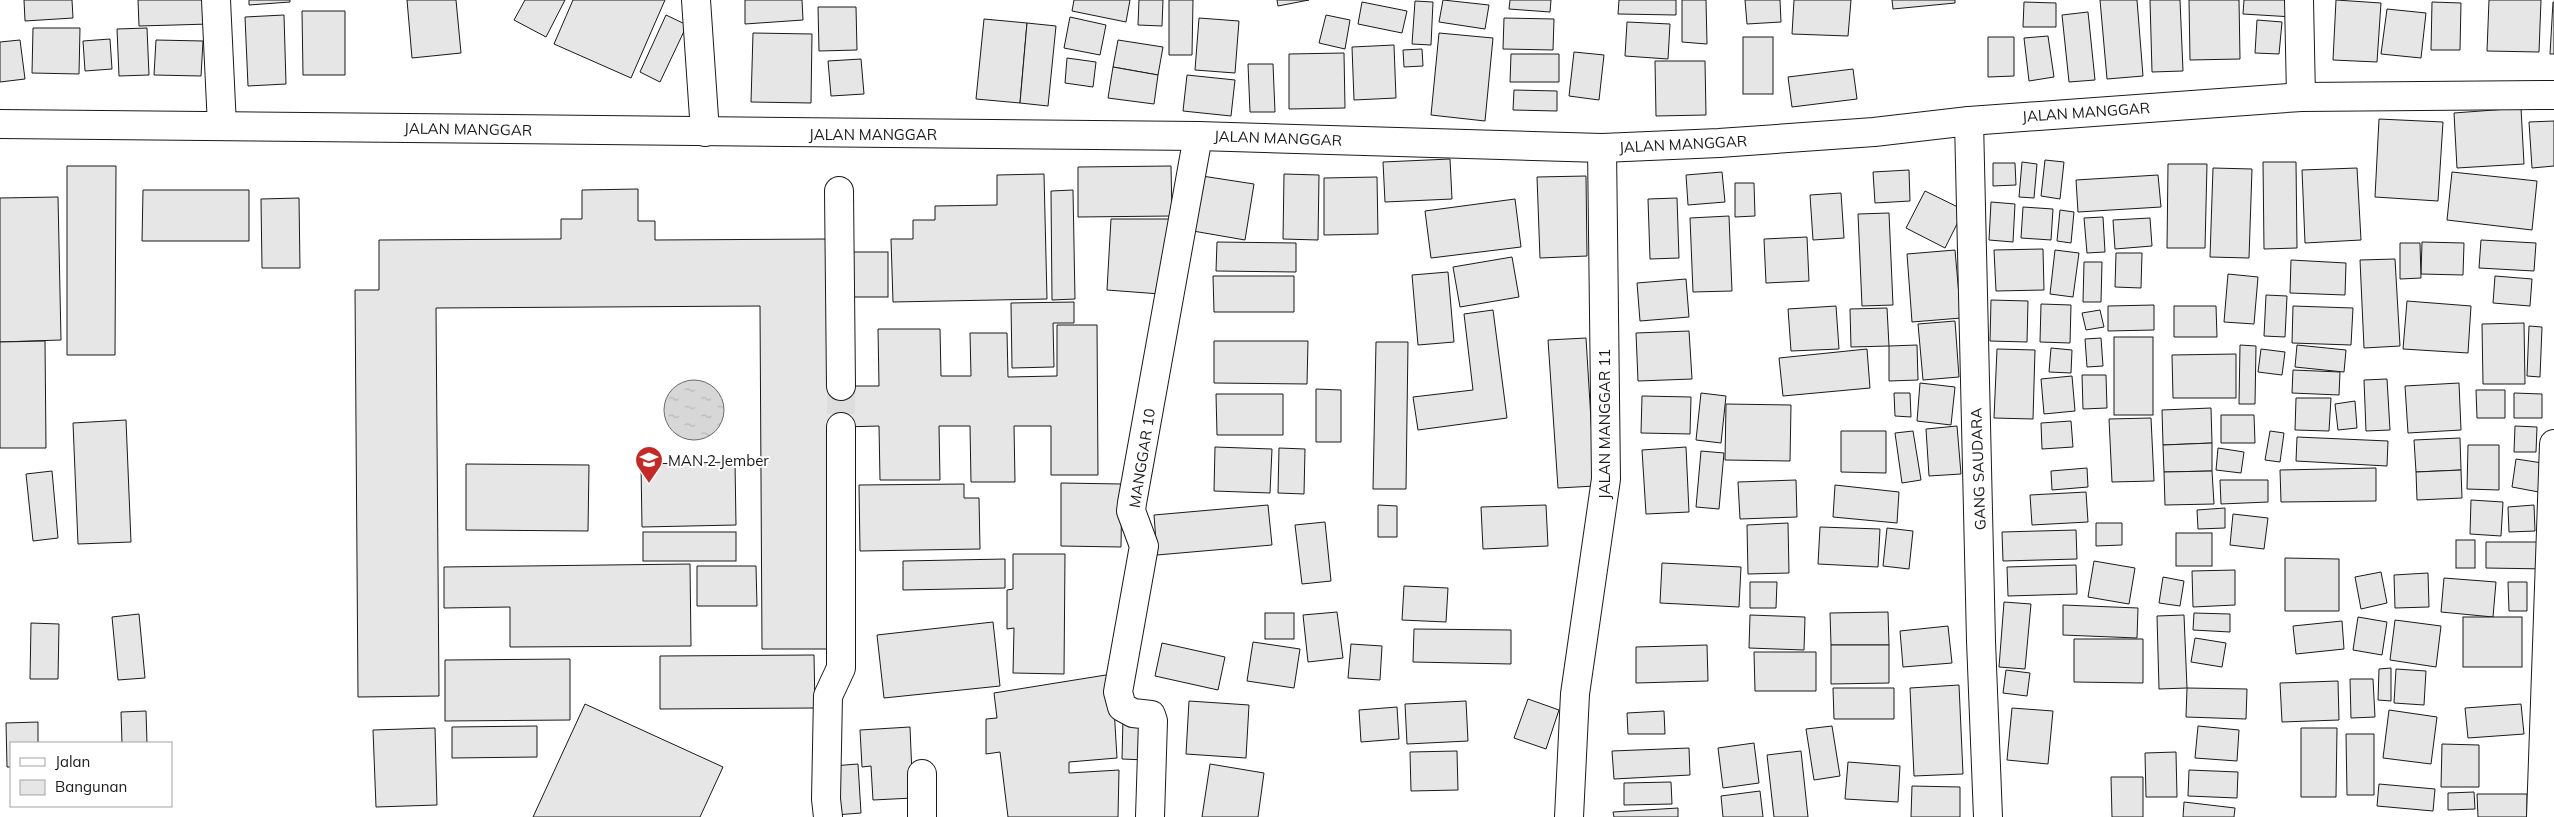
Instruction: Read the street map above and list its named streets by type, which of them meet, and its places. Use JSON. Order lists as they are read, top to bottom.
{
  "streets": {
    "street": [
      "JALAN MANGGAR",
      "JALAN MANGGAR 11",
      "MANGGAR 10",
      "GANG SAUDARA"
    ]
  },
  "crossings": [
    ["JALAN MANGGAR", "JALAN MANGGAR 11"],
    ["JALAN MANGGAR", "MANGGAR 10"],
    ["JALAN MANGGAR", "GANG SAUDARA"]
  ],
  "places": {
    "school or university": ["MAN 2 Jember"]
  },
  "legend": ["Jalan", "Bangunan"]
}
